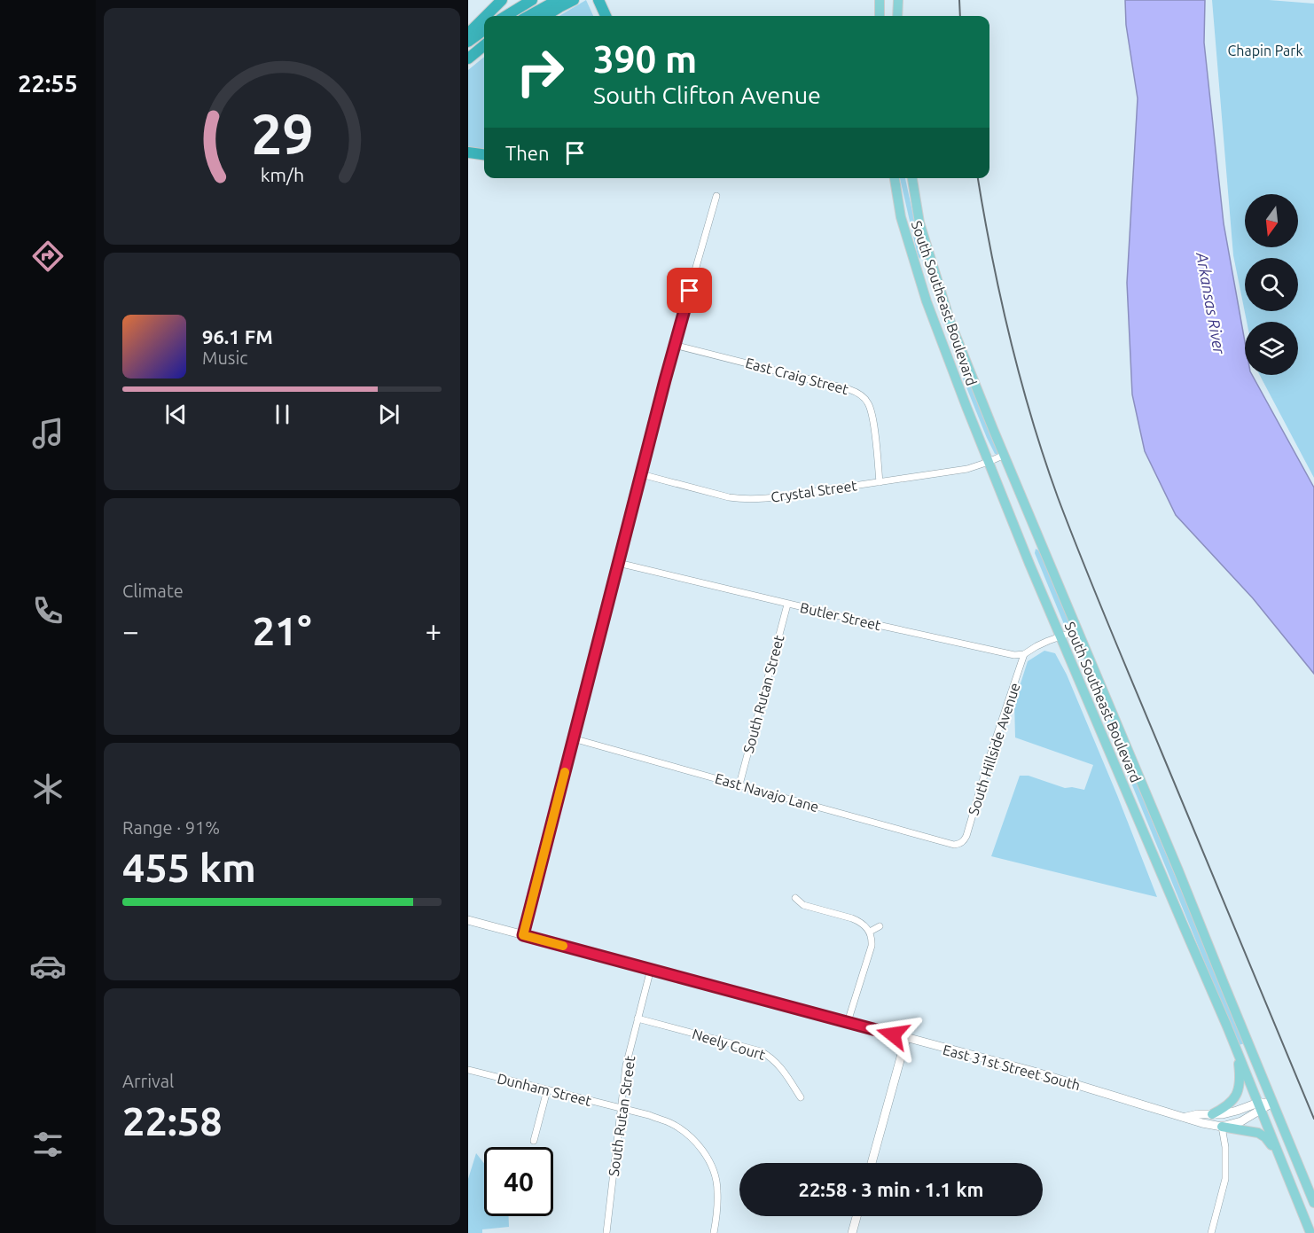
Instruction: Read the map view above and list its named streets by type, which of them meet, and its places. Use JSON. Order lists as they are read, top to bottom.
{
  "streets": {
    "main road": ["South Southeast Boulevard", "East 31st Street South"],
    "street": [
      "East Craig Street",
      "Crystal Street",
      "Butler Street",
      "South Rutan Street",
      "South Hillside Avenue",
      "East Navajo Lane",
      "Neely Court",
      "Dunham Street"
    ]
  },
  "crossings": [
    ["South Southeast Boulevard", "Crystal Street"],
    ["East Craig Street", "Crystal Street"],
    ["Butler Street", "South Rutan Street"],
    ["Butler Street", "South Hillside Avenue"],
    ["South Rutan Street", "East Navajo Lane"],
    ["South Rutan Street", "Neely Court"],
    ["South Rutan Street", "East 31st Street South"],
    ["South Rutan Street", "Dunham Street"],
    ["South Hillside Avenue", "East Navajo Lane"]
  ],
  "water": ["Arkansas River"],
  "parks": ["Chapin Park"],
  "north": "bottom",
  "page": {
    "tabs": "22:55",
    "turn": ["390 m", "South Clifton Avenue"],
    "then": "Then",
    "song": ["96.1 FM", "Music"],
    "tile": [
      "Climate",
      ["Range · 91%", "455 km"],
      ["Arrival", "22:58"]
    ],
    "heat": ["−", "21°", "+"],
    "limit": "40",
    "trip": "22:58 · 3 min · 1.1 km",
    "gauge": ["29", "km/h"]
  }
}
